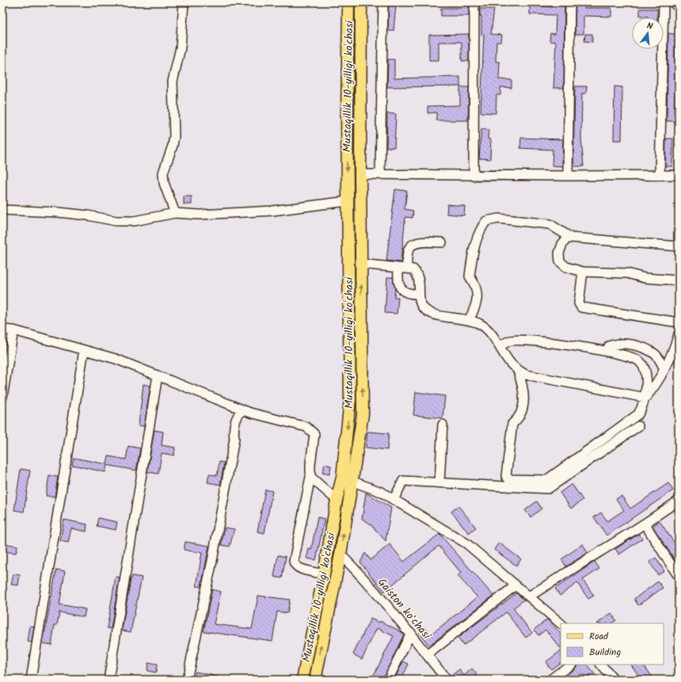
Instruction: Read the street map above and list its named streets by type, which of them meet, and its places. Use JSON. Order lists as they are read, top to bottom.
{
  "streets": {
    "main road": ["Mustaqillik 10-yilligi ko'chasi"],
    "street": ["Gaiston koʻchasi"]
  },
  "crossings": [
    ["Mustaqillik 10-yilligi ko'chasi", "Gaiston koʻchasi"]
  ],
  "legend": ["Road", "Building"],
  "north": "top"
}
